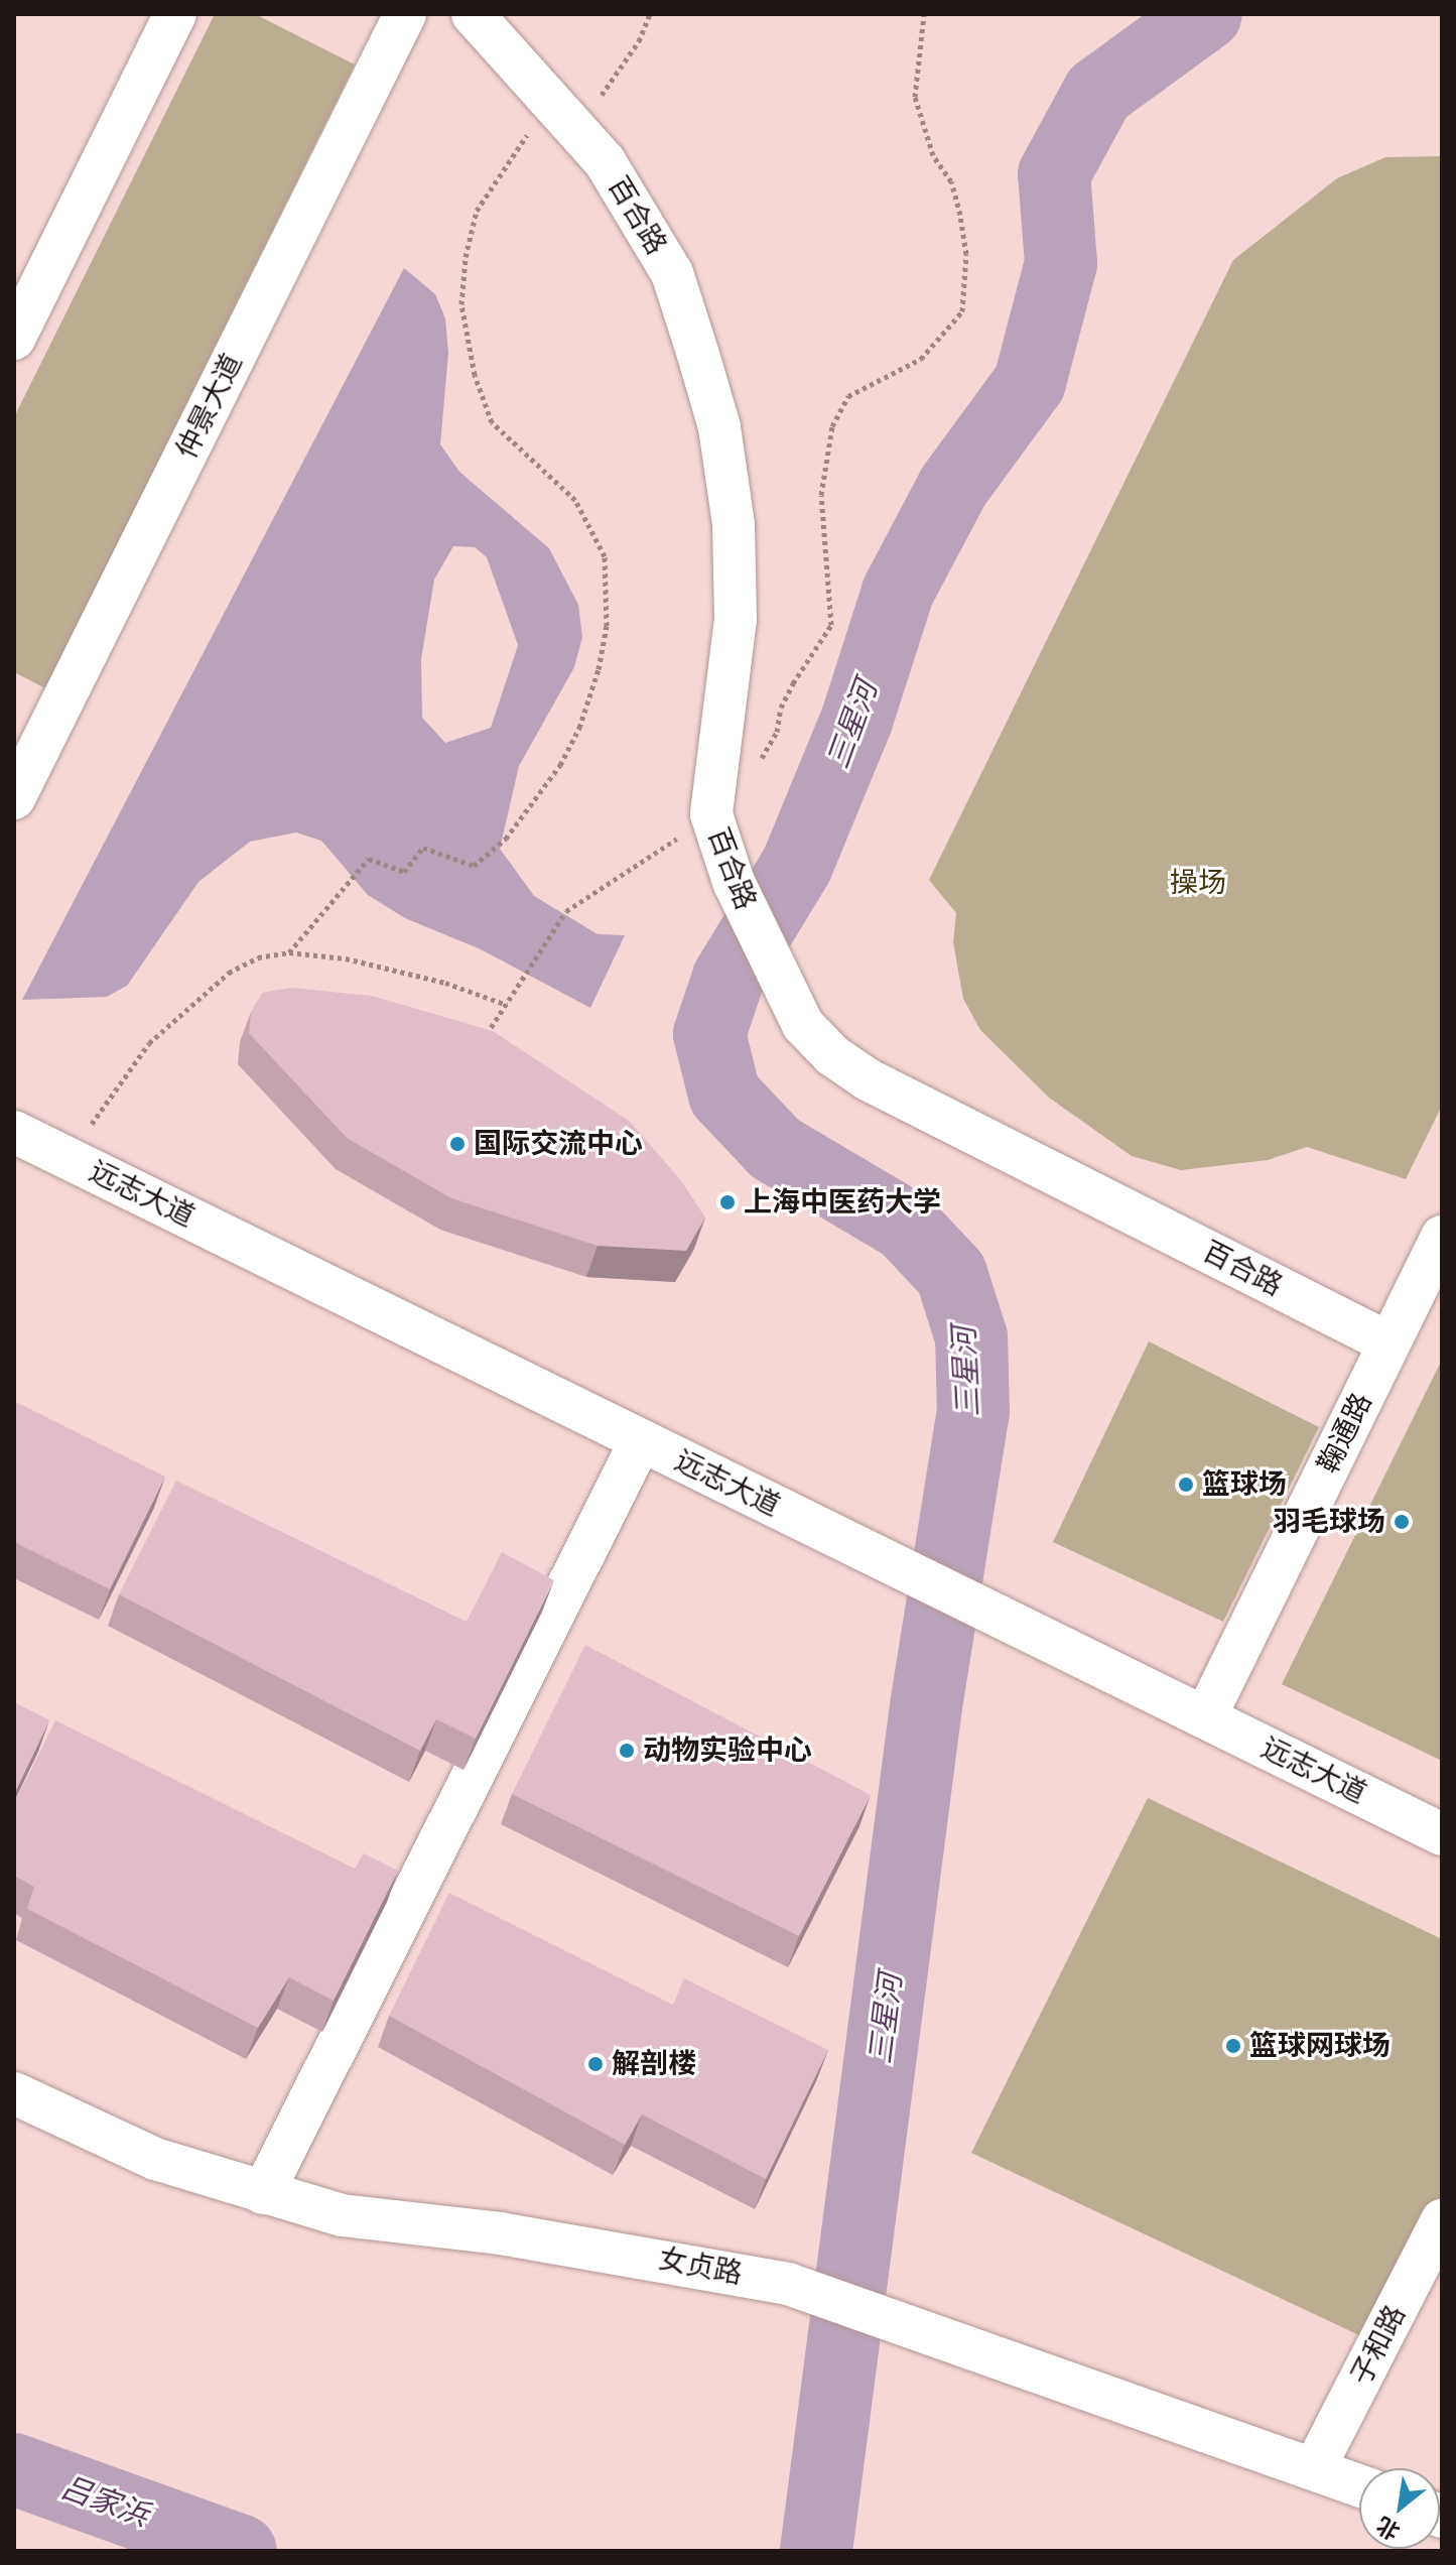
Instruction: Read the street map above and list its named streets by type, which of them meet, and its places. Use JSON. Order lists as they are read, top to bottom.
{
  "streets": {
    "lane": [
      "百合路",
      "仲景大道",
      "远志大道",
      "鞠通路",
      "女贞路",
      "子和路"
    ]
  },
  "crossings": [
    ["百合路", "鞠通路"],
    ["远志大道", "鞠通路"],
    ["女贞路", "子和路"]
  ],
  "water": ["三星河", "吕家浜"],
  "parks": ["操场"],
  "places": [
    "国际交流中心",
    "上海中医药大学",
    "篮球场",
    "羽毛球场",
    "动物实验中心",
    "篮球网球场",
    "解剖楼"
  ],
  "north": "bottom left"
}
